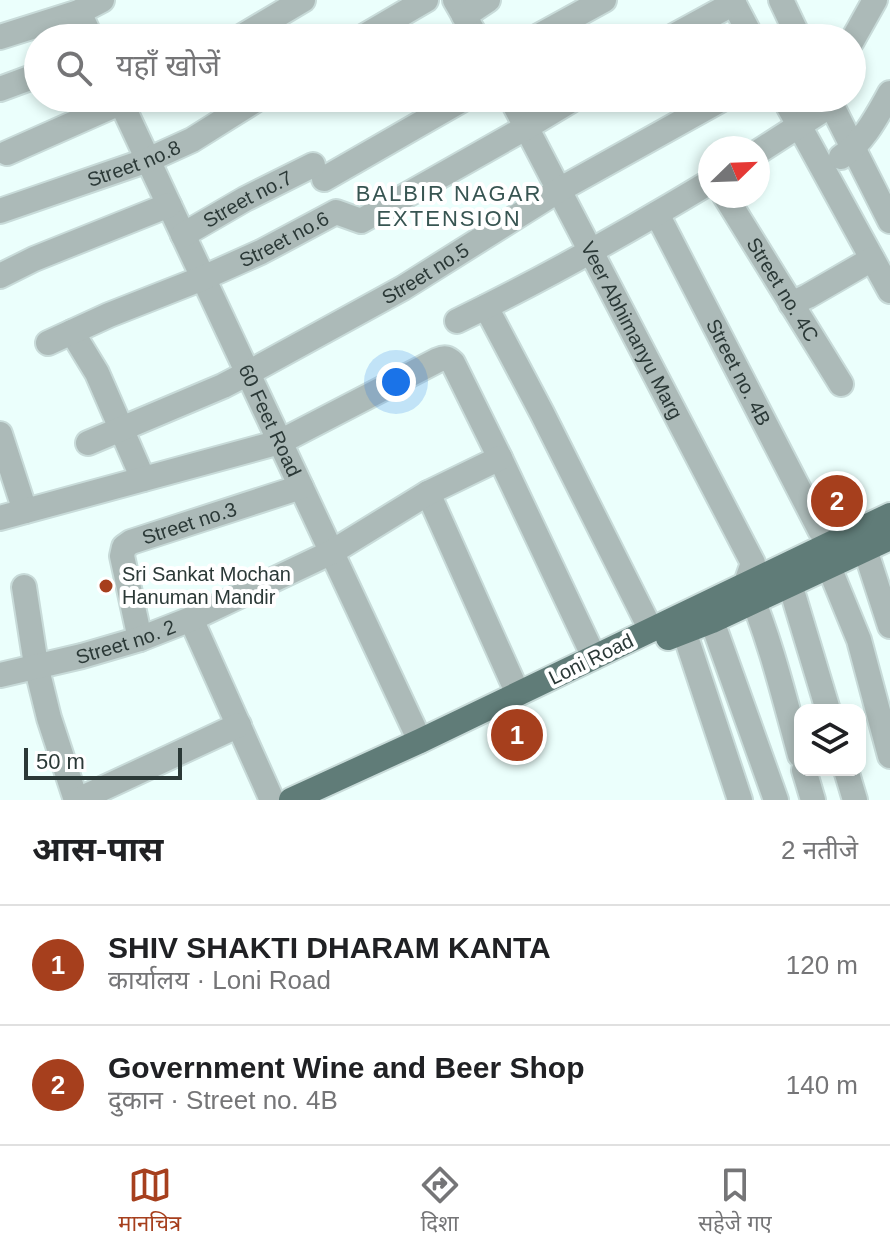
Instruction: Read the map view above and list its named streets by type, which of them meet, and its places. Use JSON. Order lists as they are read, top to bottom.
{
  "streets": {
    "highway": ["Loni Road"],
    "street": [
      "Street no.8",
      "Street no.7",
      "Street no.6",
      "Street no.5",
      "Street no. 4C",
      "Veer Abhimanyu Marg",
      "Street no. 4B",
      "60 Feet Road",
      "Street no.3",
      "Street no. 2"
    ]
  },
  "crossings": [
    ["Street no.8", "60 Feet Road"],
    ["Street no.7", "60 Feet Road"],
    ["Street no.6", "Veer Abhimanyu Marg"],
    ["Street no.6", "60 Feet Road"],
    ["Street no.5", "Veer Abhimanyu Marg"],
    ["Street no.5", "60 Feet Road"],
    ["Veer Abhimanyu Marg", "Loni Road"],
    ["60 Feet Road", "Street no.3"],
    ["60 Feet Road", "Street no. 2"],
    ["60 Feet Road", "Loni Road"],
    ["Street no.3", "Street no. 2"]
  ],
  "districts": ["BALBIR NAGAR EXTENSION"],
  "places": ["Sri Sankat Mochan Hanuman Mandir"],
  "scale_bar": "50 m",
  "north": "top right",
  "page": {
    "search": "यहाँ खोजें",
    "pins": ["2", "1"],
    "scale": "50 m",
    "heading": ["आस-पास", "2 नतीजे"],
    "list": [
      {
        "mark": "1",
        "name": "SHIV SHAKTI DHARAM KANTA",
        "note": "कार्यालय · Loni Road",
        "value": "120 m"
      },
      {
        "mark": "2",
        "name": "Government Wine and Beer Shop",
        "note": "दुकान · Street no. 4B",
        "value": "140 m"
      }
    ],
    "nav": ["मानचित्र", "दिशा", "सहेजे गए"]
  }
}
